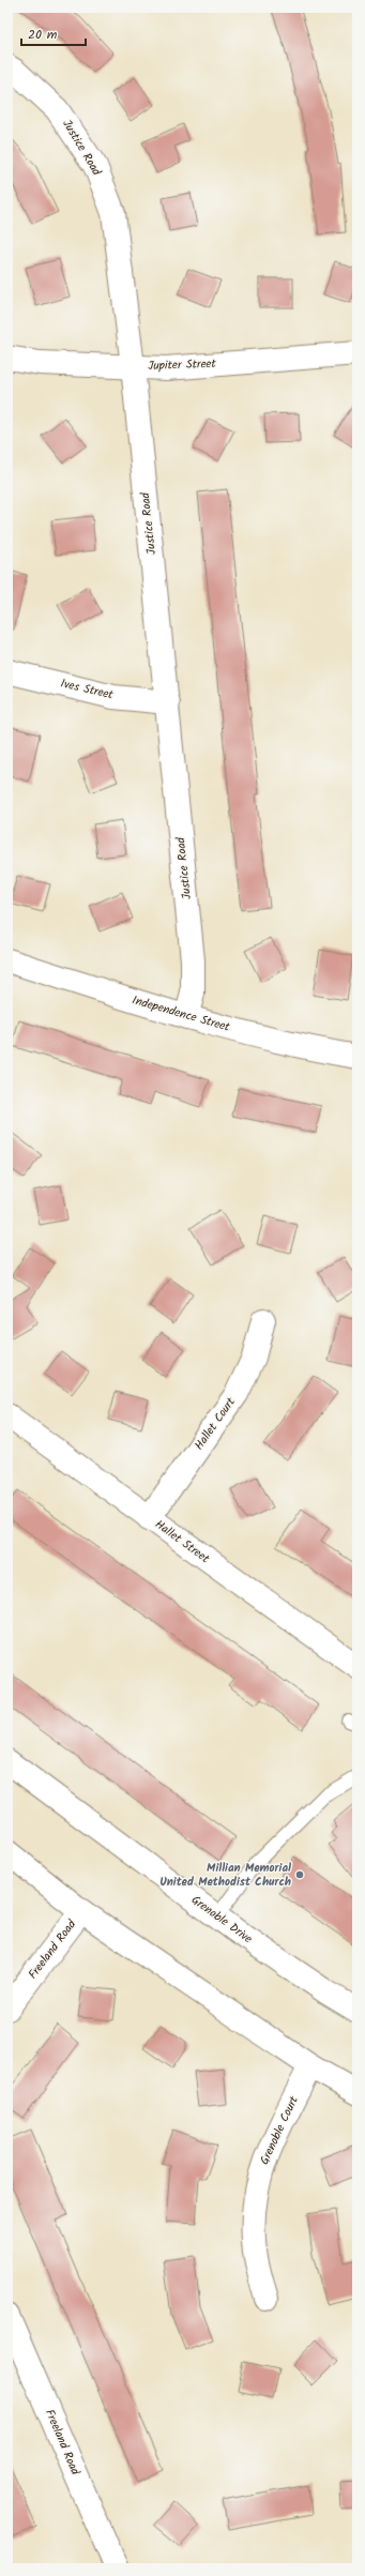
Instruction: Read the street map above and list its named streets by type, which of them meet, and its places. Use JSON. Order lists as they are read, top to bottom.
{
  "streets": {
    "street": [
      "Justice Road",
      "Jupiter Street",
      "Ives Street",
      "Independence Street",
      "Hallet Court",
      "Hallet Street",
      "Grenoble Drive",
      "Freeland Road",
      "Grenoble Court"
    ]
  },
  "crossings": [
    ["Justice Road", "Jupiter Street"],
    ["Justice Road", "Ives Street"],
    ["Justice Road", "Independence Street"],
    ["Hallet Court", "Hallet Street"]
  ],
  "places": ["Millian Memorial United Methodist Church"],
  "scale_bar": "20 m"
}
